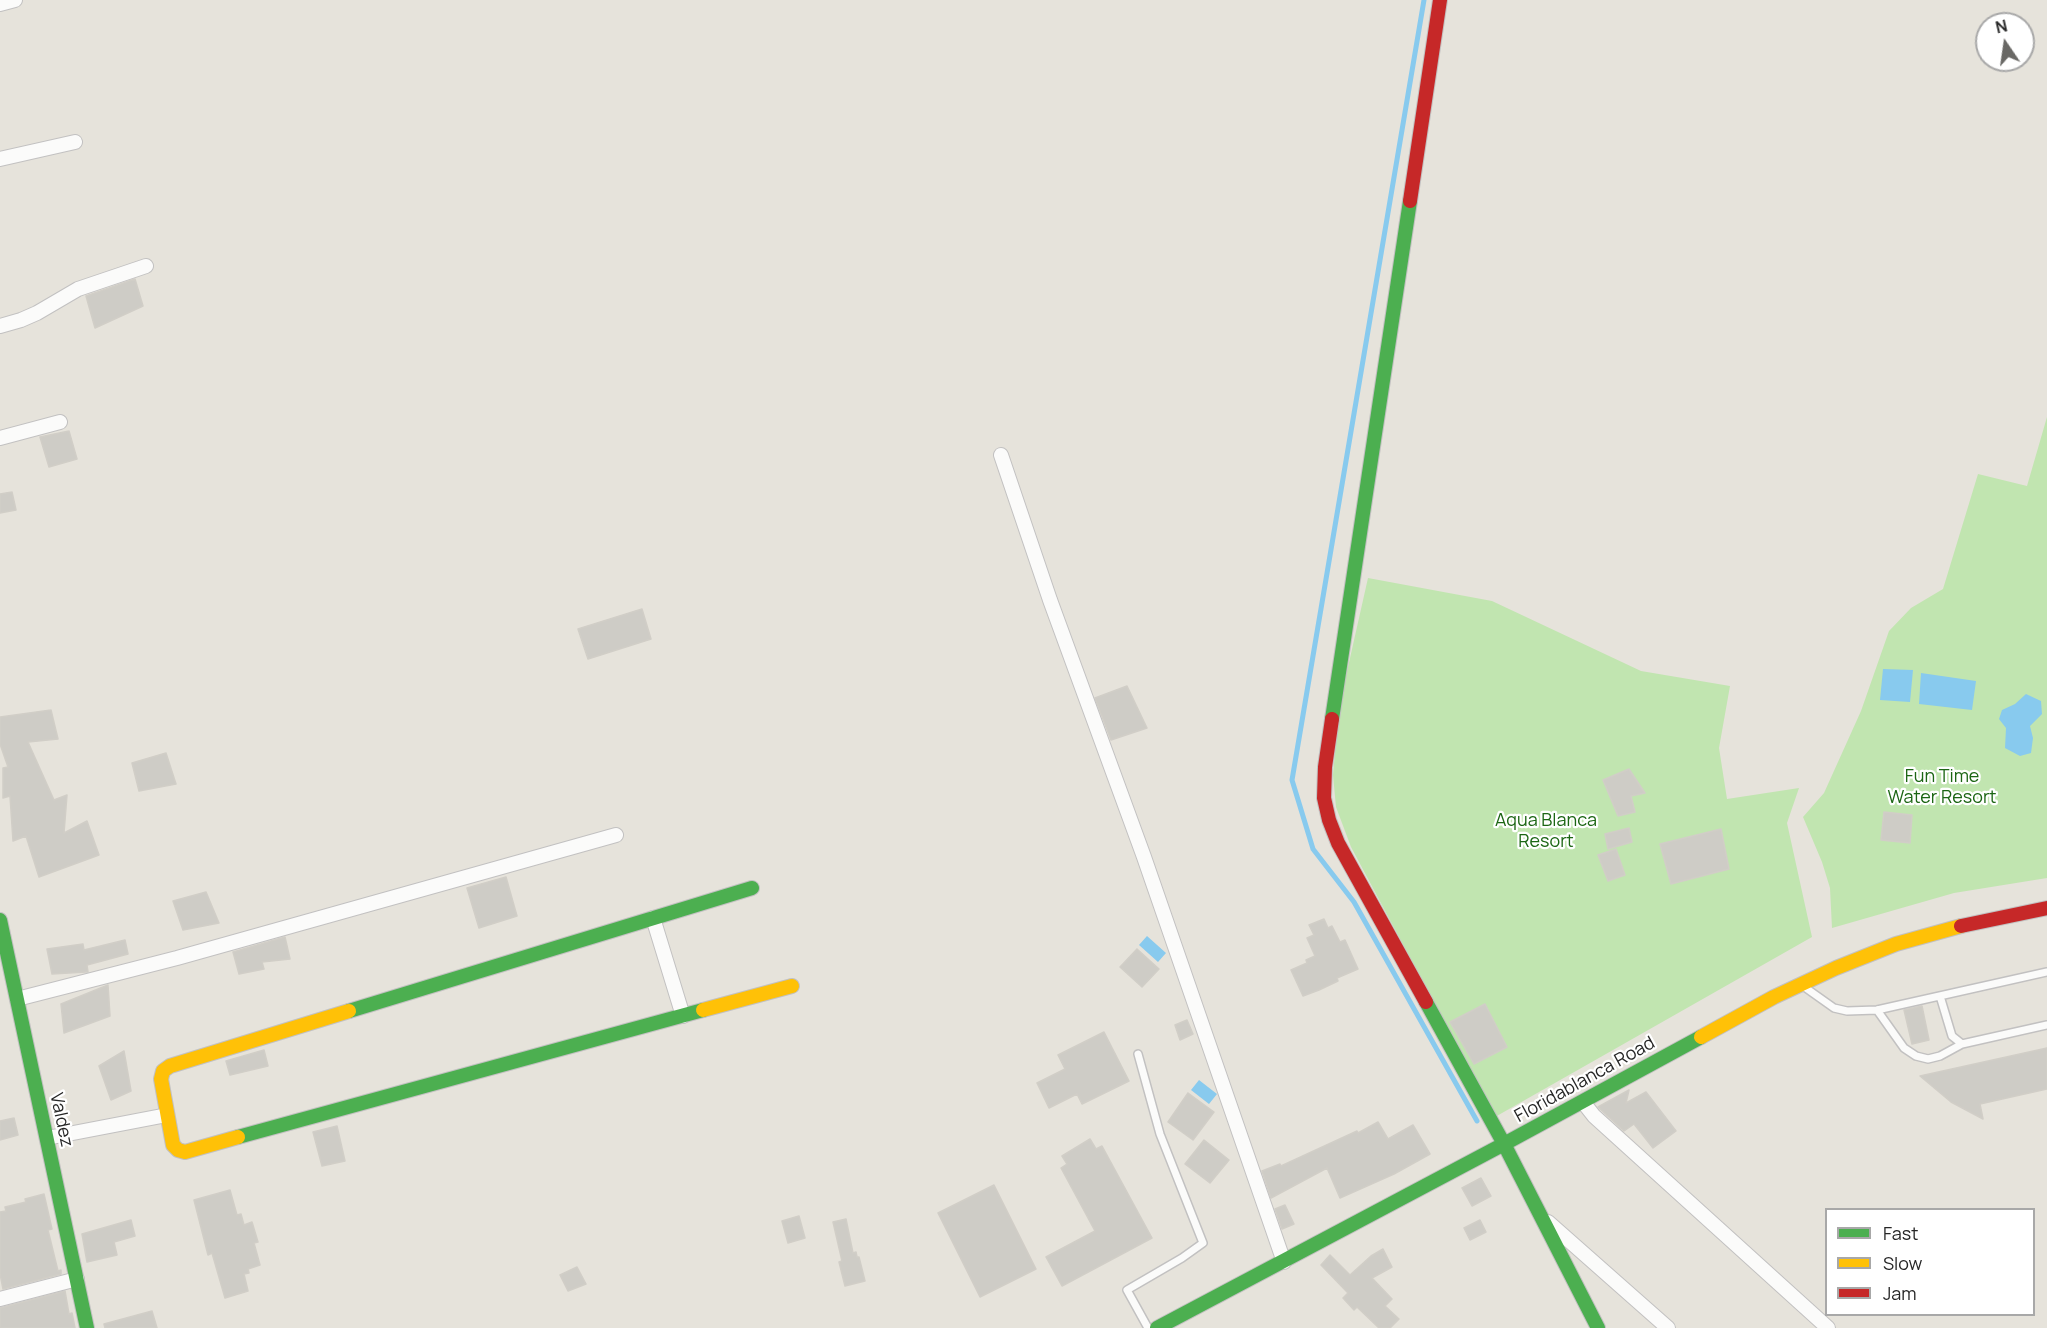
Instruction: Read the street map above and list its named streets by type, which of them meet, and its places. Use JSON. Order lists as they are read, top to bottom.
{
  "streets": {
    "street": ["Floridablanca Road", "Valdez"]
  },
  "parks": ["Fun Time Water Resort", "Aqua Blanca Resort"],
  "legend": ["Fast", "Slow", "Jam"],
  "north": "top"
}
